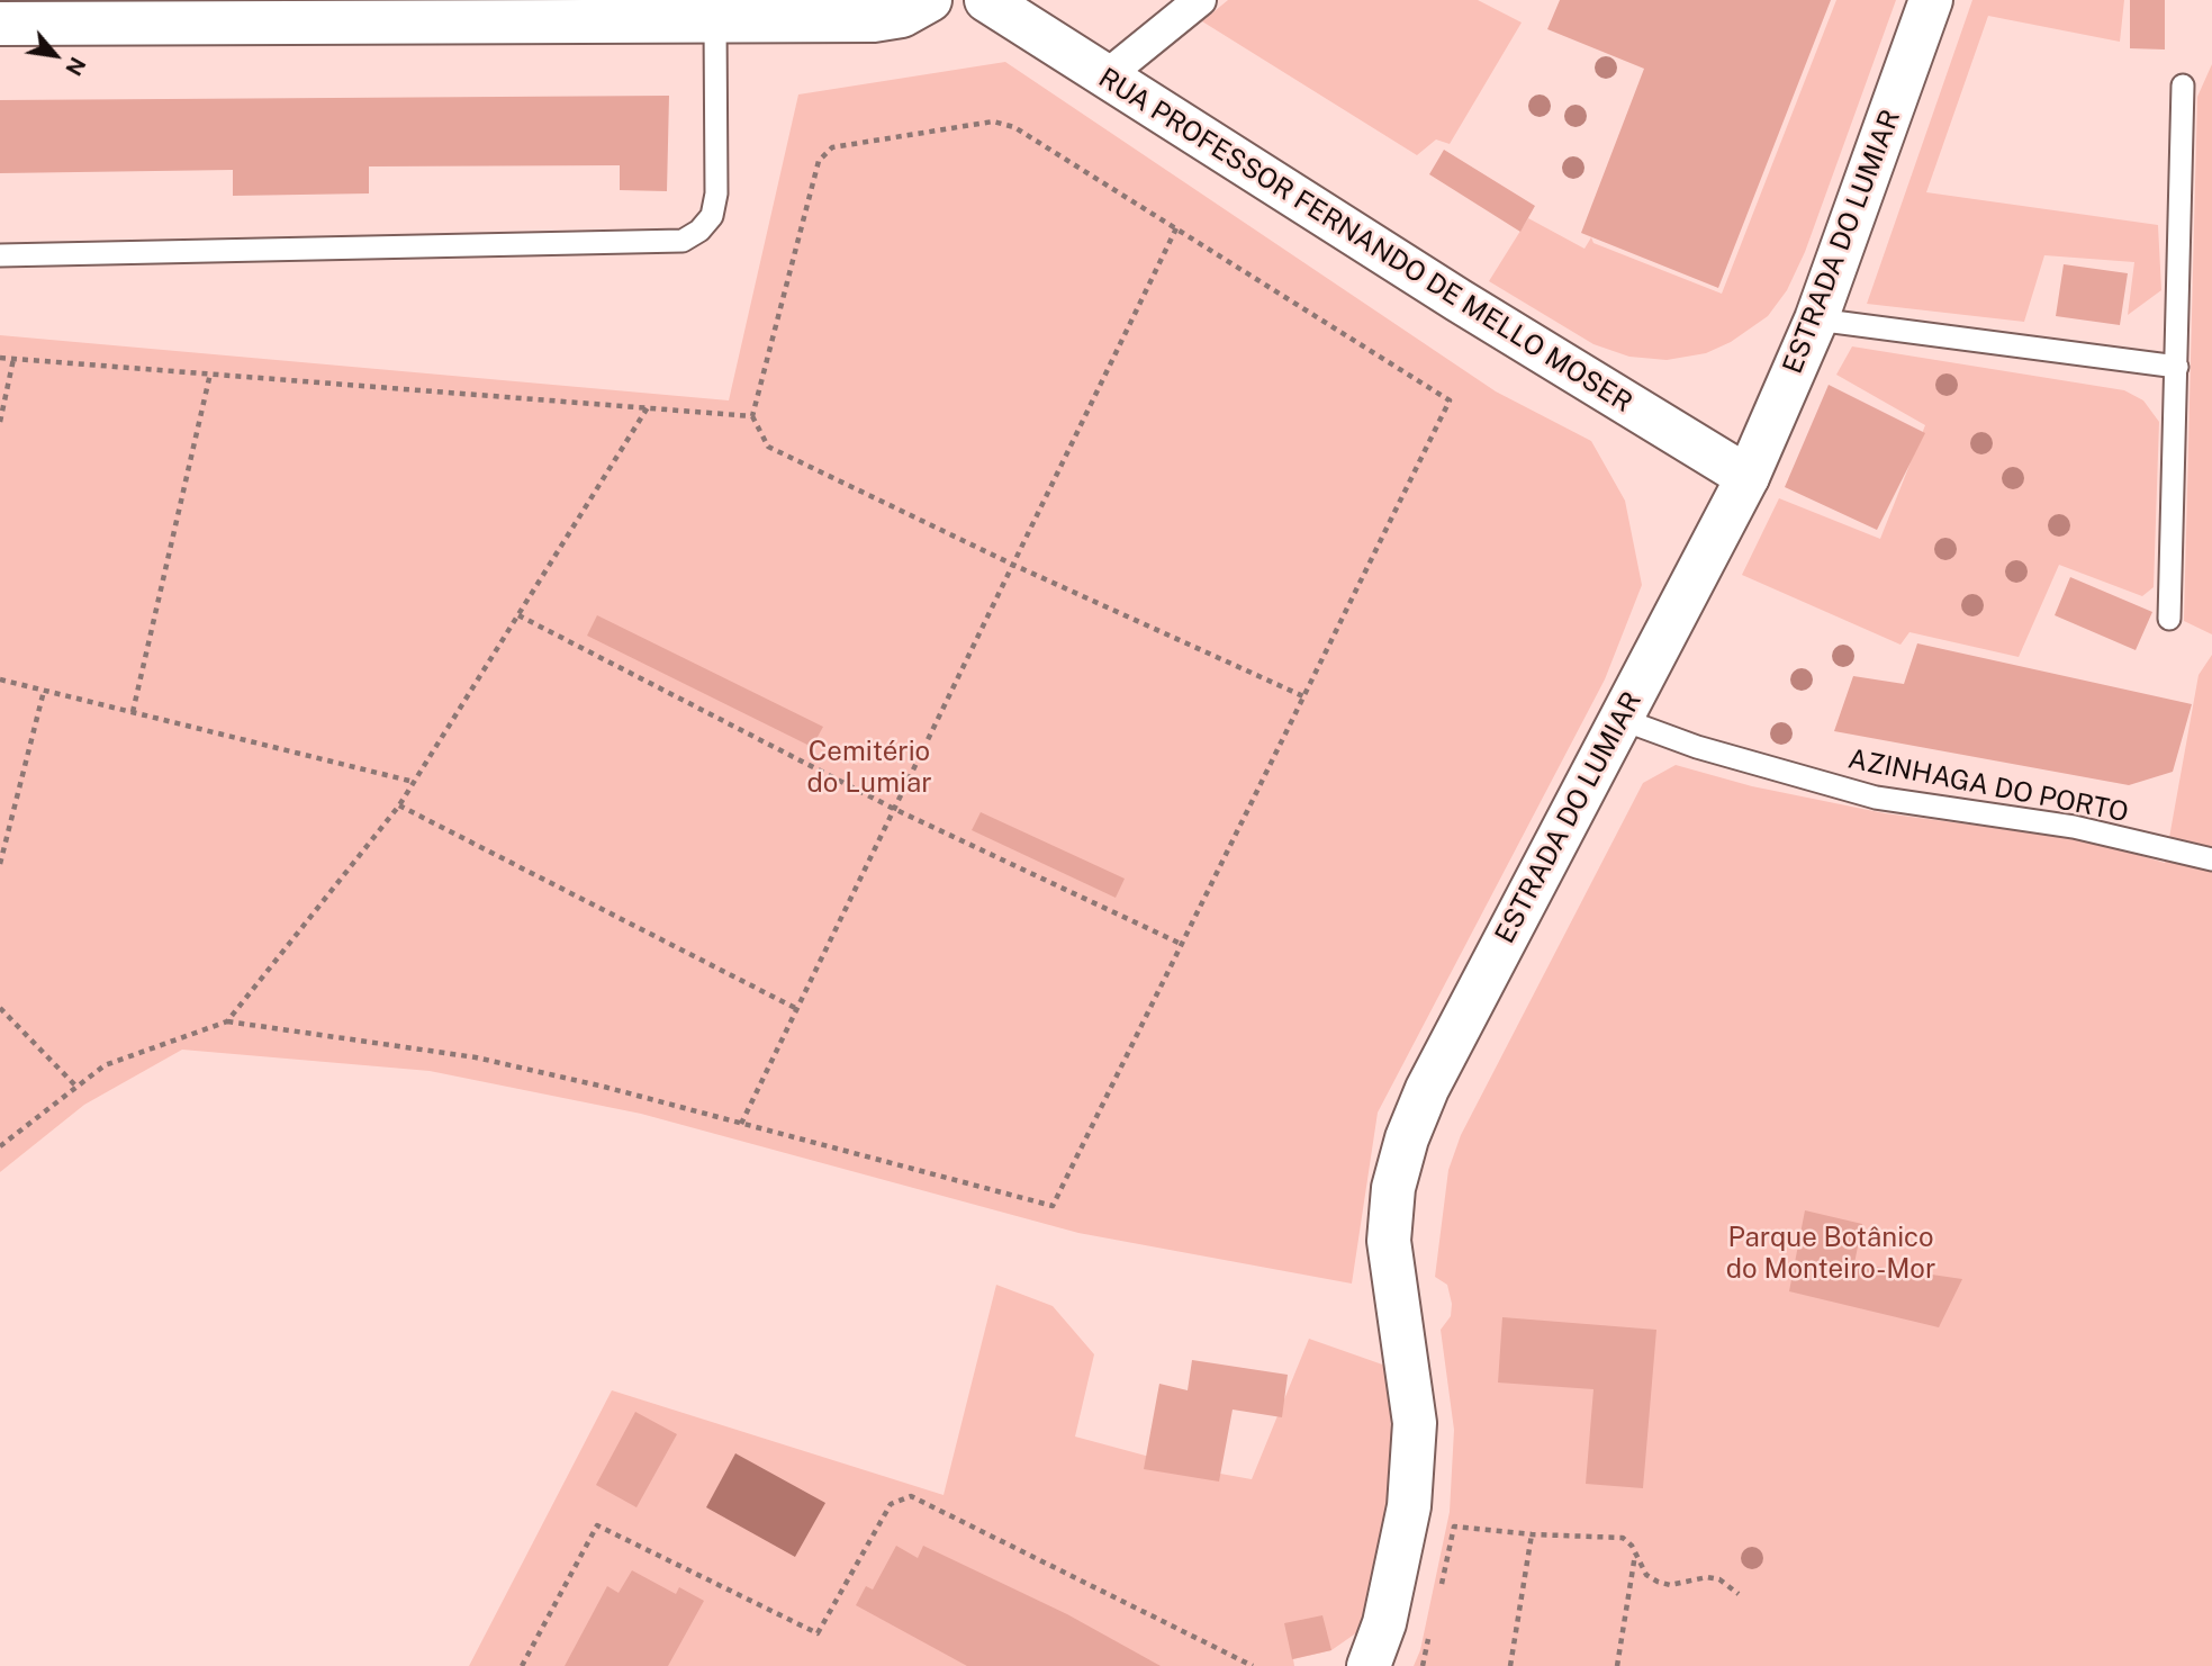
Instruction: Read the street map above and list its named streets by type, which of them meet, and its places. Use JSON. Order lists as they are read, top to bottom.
{
  "streets": {
    "street": ["RUA PROFESSOR FERNANDO DE MELLO MOSER", "ESTRADA DO LUMIAR"],
    "lane": ["AZINHAGA DO PORTO"]
  },
  "crossings": [
    ["RUA PROFESSOR FERNANDO DE MELLO MOSER", "ESTRADA DO LUMIAR"],
    ["ESTRADA DO LUMIAR", "AZINHAGA DO PORTO"]
  ],
  "parks": ["Cemitério do Lumiar", "Parque Botânico do Monteiro-Mor"],
  "north": "bottom right"
}
